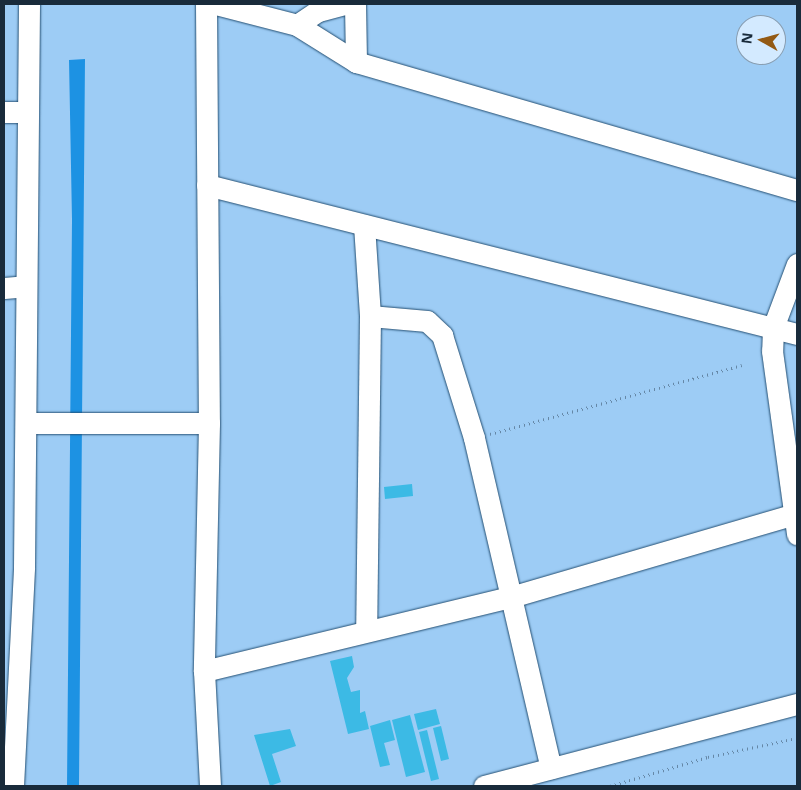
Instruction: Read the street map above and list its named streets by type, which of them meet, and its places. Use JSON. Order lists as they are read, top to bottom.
{
  "north": "left"
}
